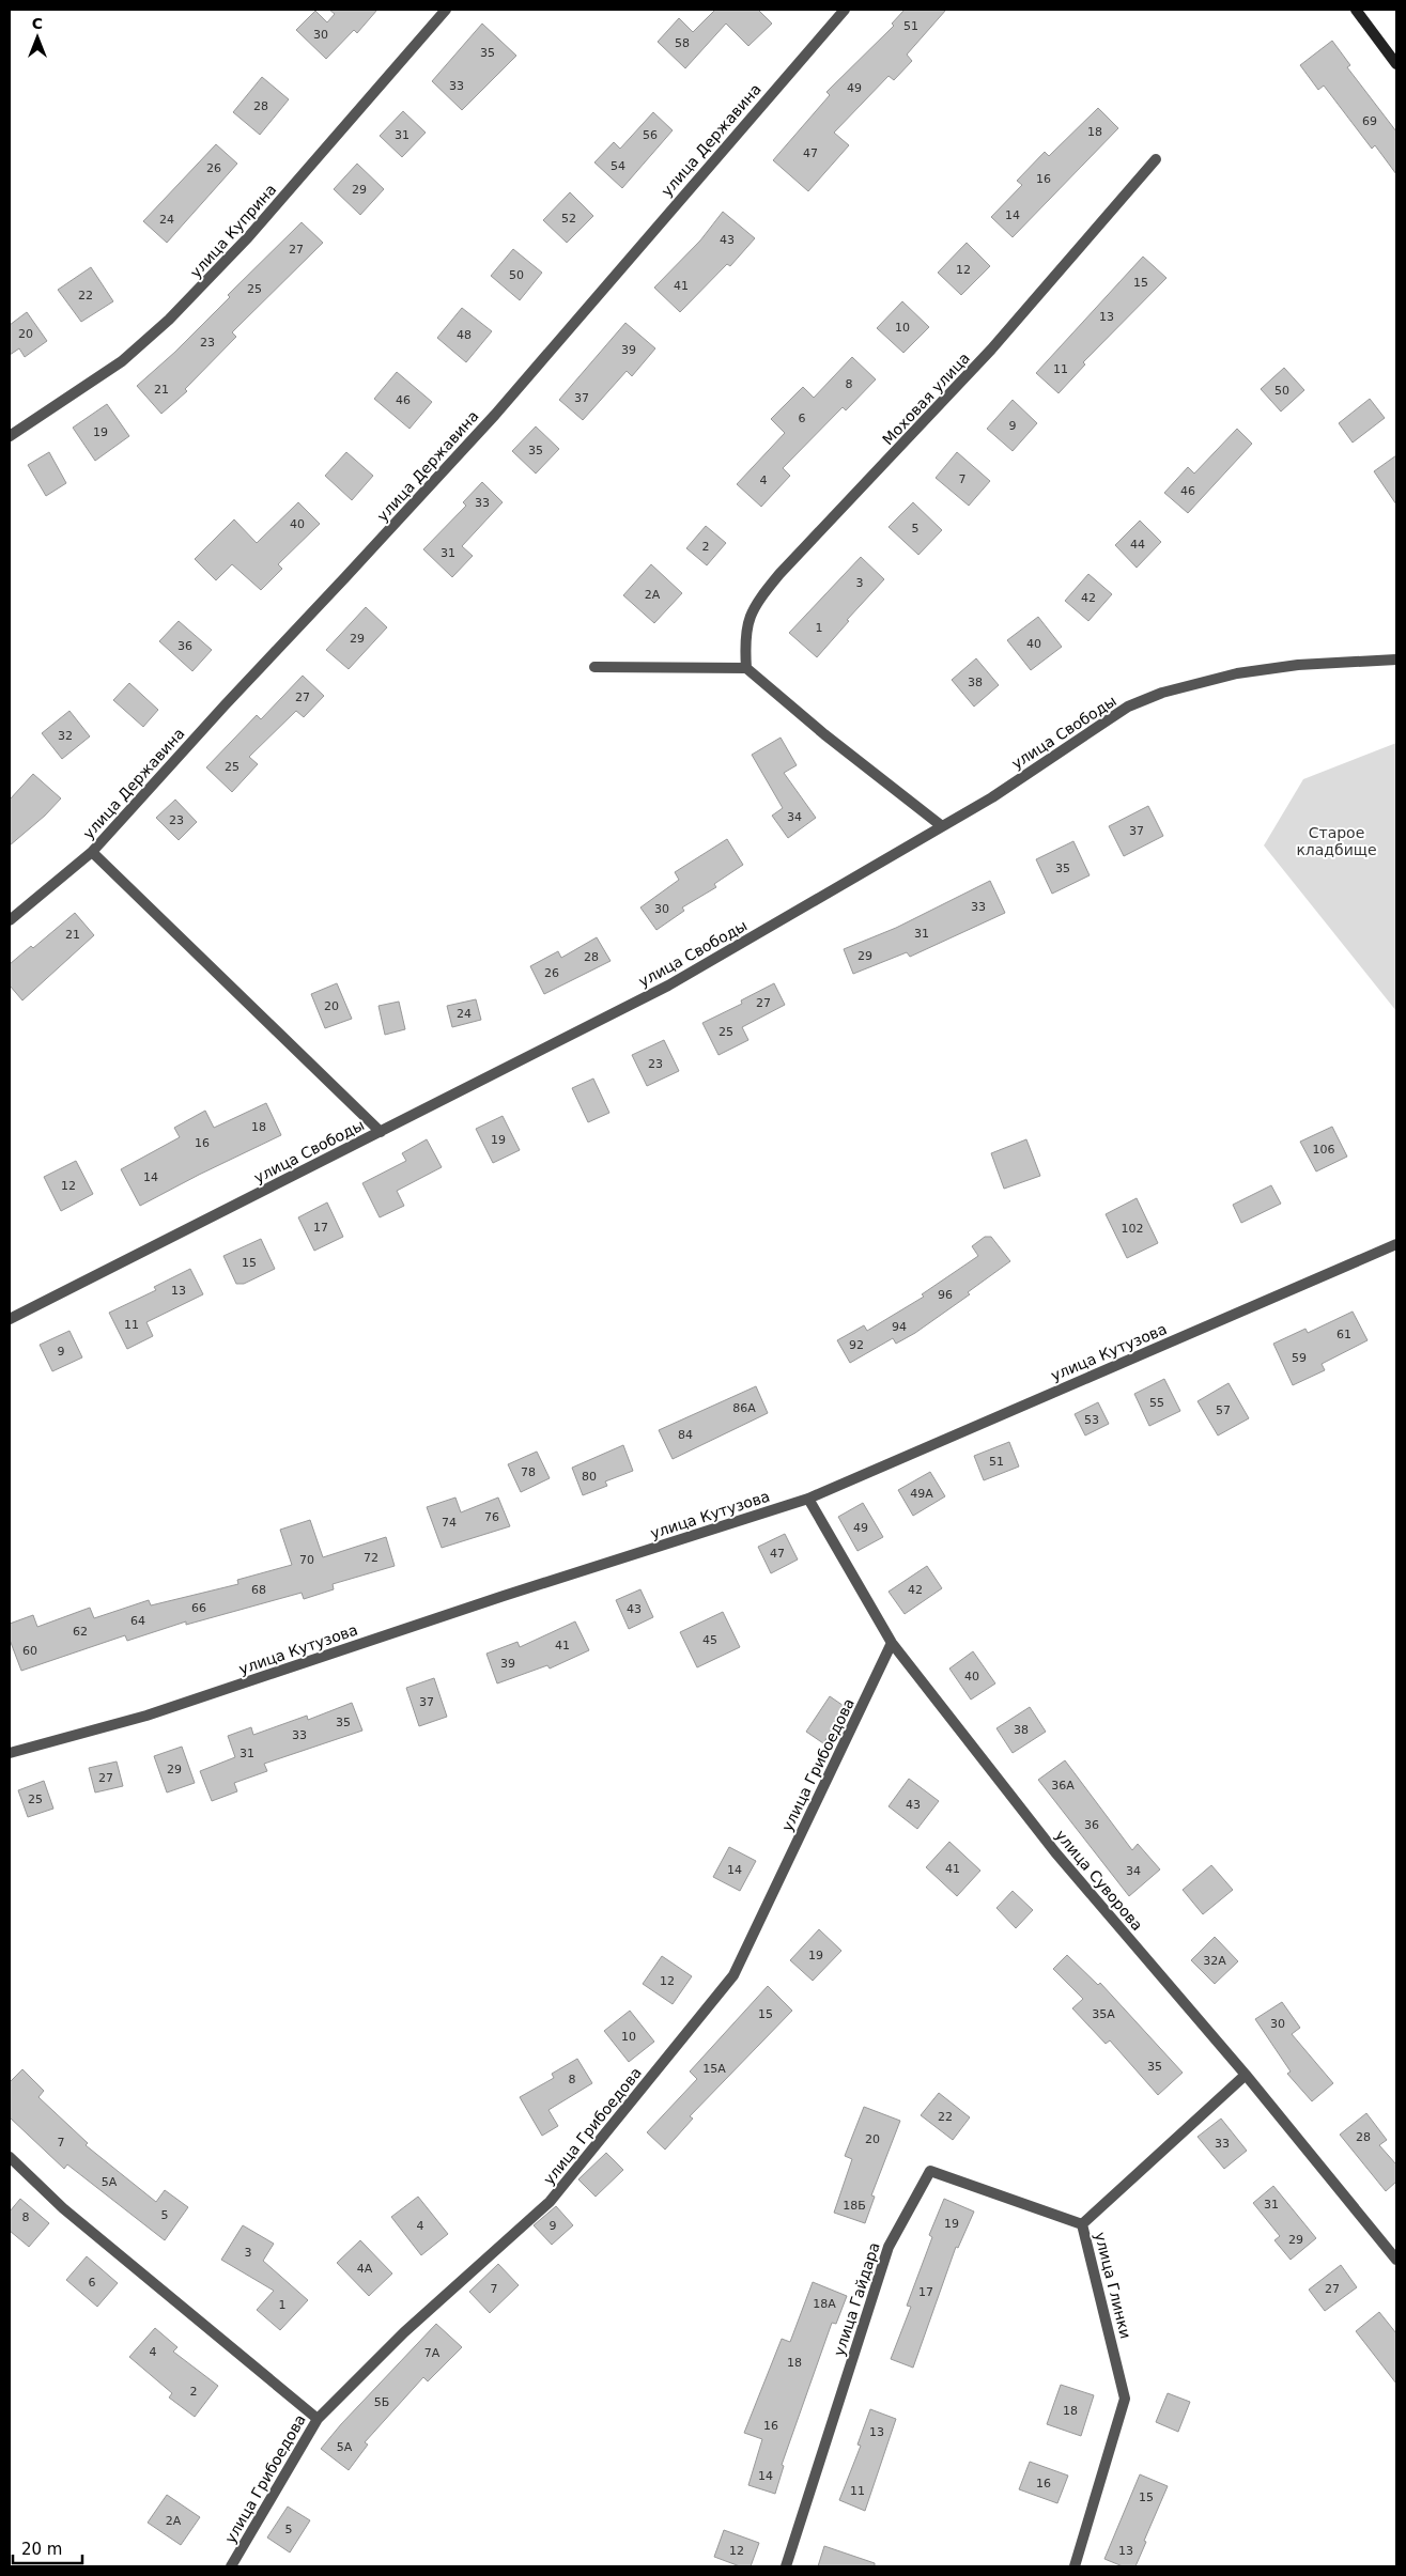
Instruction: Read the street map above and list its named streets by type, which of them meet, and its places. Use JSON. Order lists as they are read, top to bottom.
{
  "streets": {
    "street": [
      "улица Державина",
      "улица Куприна",
      "Моховая улица",
      "улица Свободы",
      "улица Кутузова",
      "улица Грибоедова",
      "улица Суворова",
      "улица Глинки",
      "улица Гайдара"
    ]
  },
  "crossings": [
    ["улица Кутузова", "улица Суворова"],
    ["улица Грибоедова", "улица Суворова"],
    ["улица Суворова", "улица Глинки"],
    ["улица Глинки", "улица Гайдара"]
  ],
  "parks": ["Старое кладбище"],
  "house_numbers": [
    "51",
    "30",
    "58",
    "35",
    "33",
    "49",
    "28",
    "69",
    "18",
    "31",
    "56",
    "47",
    "54",
    "26",
    "16",
    "29",
    "14",
    "52",
    "24",
    "43",
    "27",
    "12",
    "50",
    "15",
    "41",
    "25",
    "22",
    "13",
    "10",
    "20",
    "48",
    "23",
    "39",
    "11",
    "8",
    "21",
    "50",
    "37",
    "46",
    "6",
    "9",
    "19",
    "35",
    "7",
    "4",
    "46",
    "33",
    "40",
    "5",
    "44",
    "2",
    "31",
    "3",
    "2А",
    "42",
    "1",
    "29",
    "40",
    "36",
    "38",
    "27",
    "32",
    "25",
    "34",
    "23",
    "37",
    "35",
    "33",
    "30",
    "31",
    "21",
    "29",
    "28",
    "26",
    "27",
    "20",
    "24",
    "25",
    "23",
    "18",
    "19",
    "16",
    "106",
    "14",
    "12",
    "17",
    "102",
    "15",
    "13",
    "96",
    "11",
    "94",
    "61",
    "92",
    "9",
    "59",
    "55",
    "86А",
    "57",
    "53",
    "84",
    "51",
    "78",
    "80",
    "49А",
    "76",
    "74",
    "49",
    "47",
    "72",
    "70",
    "68",
    "42",
    "66",
    "43",
    "64",
    "62",
    "45",
    "41",
    "60",
    "39",
    "40",
    "37",
    "35",
    "38",
    "33",
    "31",
    "29",
    "27",
    "36А",
    "25",
    "43",
    "36",
    "41",
    "14",
    "34",
    "19",
    "32А",
    "12",
    "15",
    "35А",
    "30",
    "10",
    "35",
    "15А",
    "8",
    "22",
    "28",
    "20",
    "7",
    "33",
    "5А",
    "31",
    "18Б",
    "5",
    "8",
    "19",
    "4",
    "9",
    "29",
    "3",
    "4А",
    "6",
    "7",
    "27",
    "17",
    "18А",
    "1",
    "4",
    "7А",
    "18",
    "2",
    "5Б",
    "18",
    "16",
    "13",
    "5А",
    "14",
    "16",
    "11",
    "15",
    "2А",
    "5",
    "12",
    "13"
  ],
  "scale_bar": "20 m",
  "north": "top"
}
